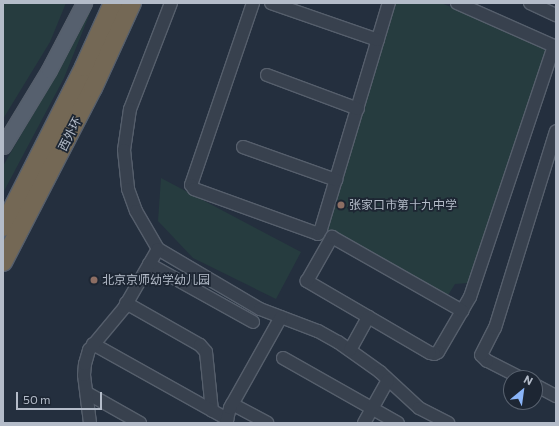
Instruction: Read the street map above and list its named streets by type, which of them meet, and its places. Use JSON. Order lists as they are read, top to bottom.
{
  "streets": {
    "highway": ["西外环"]
  },
  "places": ["张家口市第十九中学", "北京京师幼学幼儿园"],
  "scale_bar": "50 m",
  "north": "top right"
}
